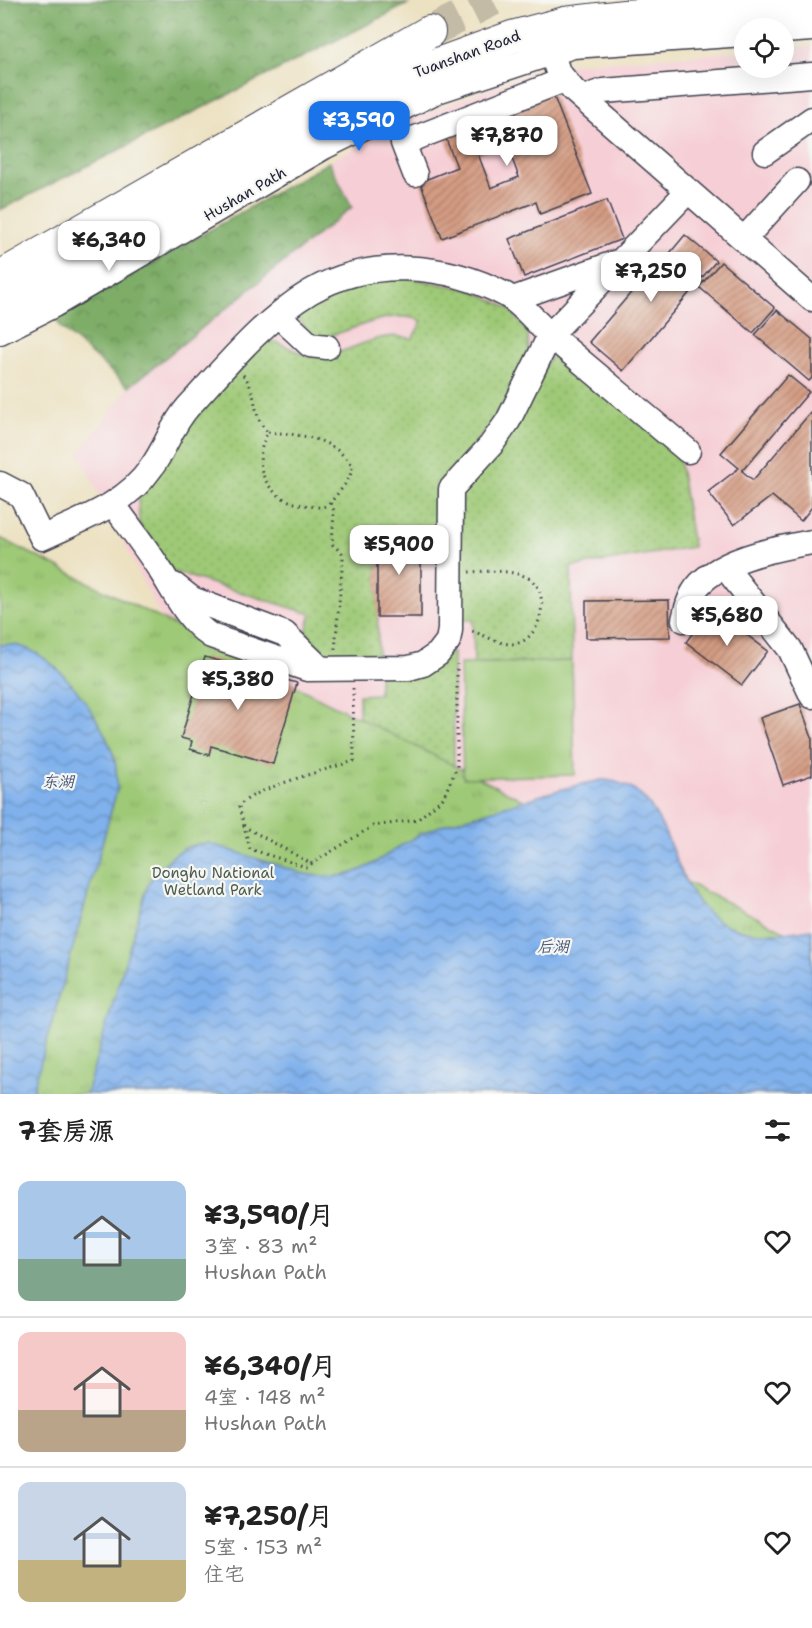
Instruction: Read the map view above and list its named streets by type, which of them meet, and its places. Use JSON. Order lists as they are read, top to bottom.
{
  "streets": {
    "main road": ["Tuanshan Road"],
    "street": ["Hushan Path"]
  },
  "water": ["东湖", "后湖"],
  "parks": ["Donghu National Wetland Park"],
  "page": {
    "price": [
      "¥3,590",
      "¥7,870",
      "¥6,340",
      "¥7,250",
      "¥5,900",
      "¥5,680",
      "¥5,380"
    ],
    "heading": "7套房源",
    "list": [
      {
        "name": "¥3,590/月",
        "note": "3室 · 83 m² · Hushan Path"
      },
      {
        "name": "¥6,340/月",
        "note": "4室 · 148 m² · Hushan Path"
      },
      {
        "name": "¥7,250/月",
        "note": "5室 · 153 m² · 住宅"
      }
    ]
  }
}
